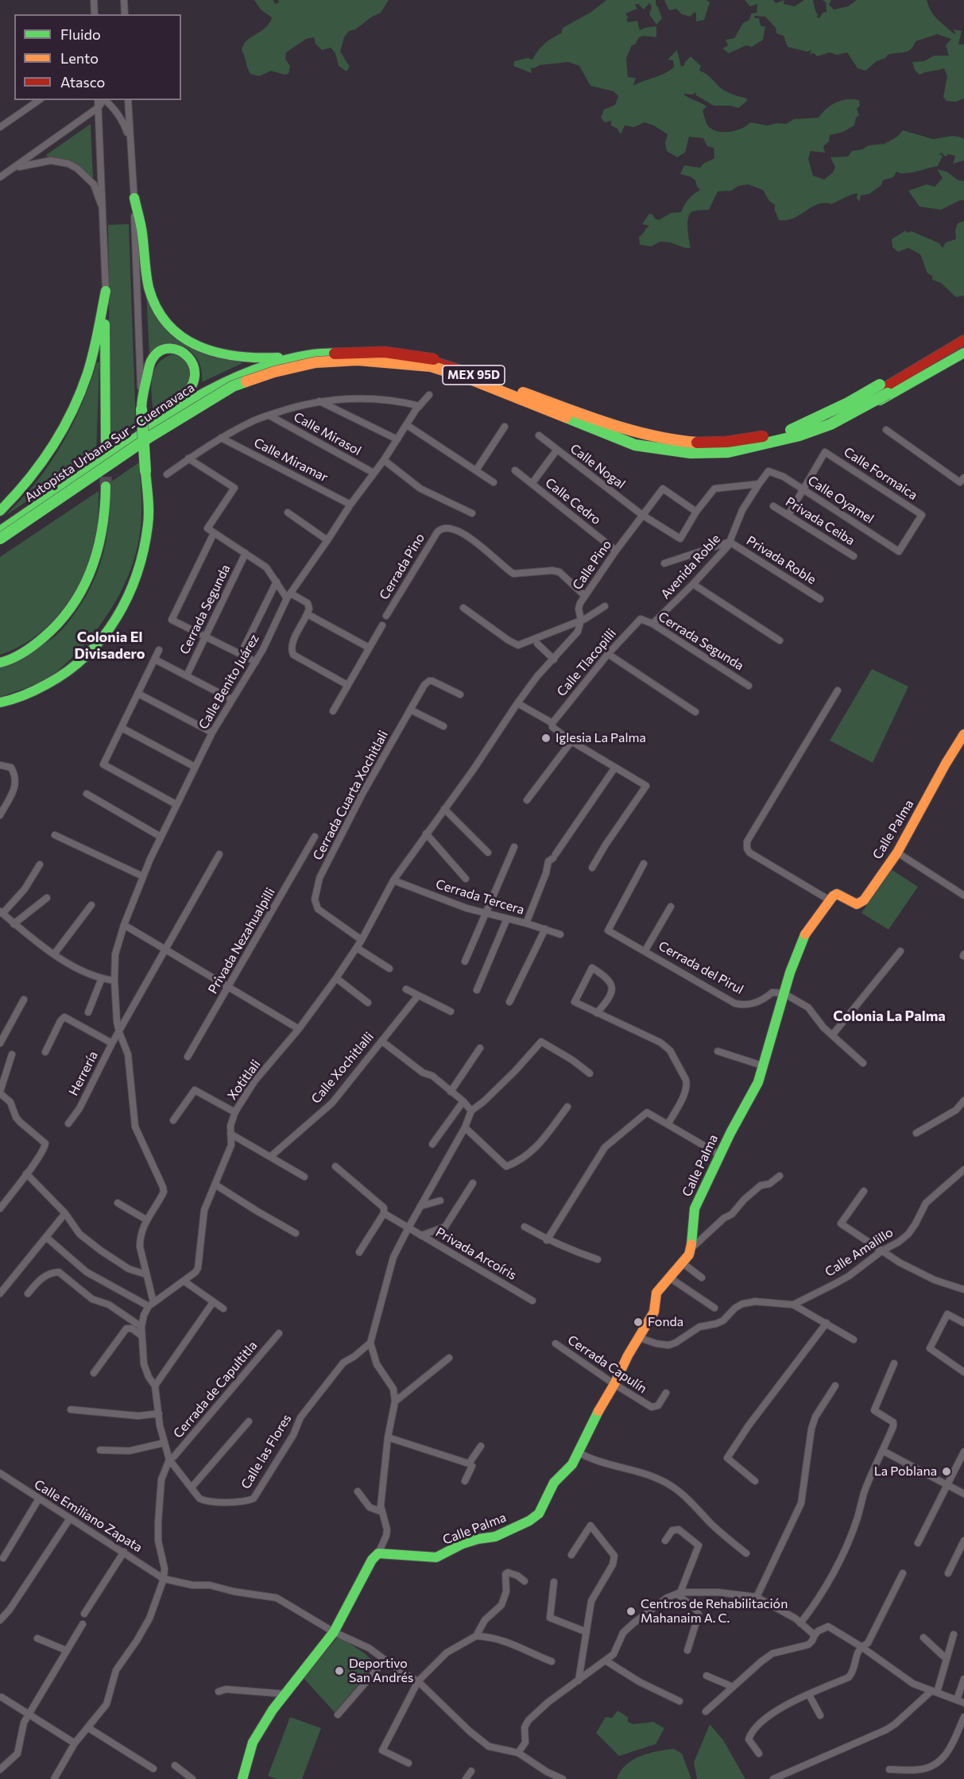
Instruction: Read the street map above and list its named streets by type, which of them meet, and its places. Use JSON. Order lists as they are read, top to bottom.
{
  "streets": {
    "main road": ["MEX 95D", "Autopista Urbana Sur - Cuernavaca", "Calle Palma"],
    "street": [
      "Calle Mirasol",
      "Calle Miramar",
      "Calle Nogal",
      "Calle Formaica",
      "Calle Oyamel",
      "Calle Cedro",
      "Privada Ceiba",
      "Privada Roble",
      "Calle Pino",
      "Cerrada Pino",
      "Avenida Roble",
      "Cerrada Segunda",
      "Calle Tlacopilli",
      "Calle Benito Juárez",
      "Cerrada Cuarta Xochitlali",
      "Cerrada Tercera",
      "Privada Nezahualpilli",
      "Cerrada del Pirul",
      "Calle Xochitlalli",
      "Herrería",
      "Xotitlali",
      "Calle Amalillo",
      "Privada Arcoíris",
      "Cerrada Capulín",
      "Cerrada de Capultitla",
      "Calle las Flores",
      "Calle Emiliano Zapata"
    ]
  },
  "crossings": [
    ["MEX 95D", "Autopista Urbana Sur - Cuernavaca"],
    ["Calle Mirasol", "Calle Benito Juárez"],
    ["Calle Miramar", "Calle Benito Juárez"],
    ["Calle Nogal", "Calle Pino"],
    ["Calle Formaica", "Calle Oyamel"],
    ["Calle Oyamel", "Avenida Roble"],
    ["Calle Cedro", "Calle Pino"],
    ["Privada Roble", "Avenida Roble"],
    ["Calle Pino", "Cerrada Pino"],
    ["Avenida Roble", "Cerrada Segunda"],
    ["Cerrada Segunda", "Calle Tlacopilli"],
    ["Calle Benito Juárez", "Herrería"],
    ["Cerrada Cuarta Xochitlali", "Xotitlali"],
    ["Calle Palma", "Cerrada del Pirul"],
    ["Calle Palma", "Cerrada Capulín"],
    ["Cerrada Tercera", "Xotitlali"],
    ["Cerrada de Capultitla", "Calle las Flores"]
  ],
  "districts": ["Colonia El Divisadero", "Colonia La Palma"],
  "places": [
    "Iglesia La Palma",
    "Fonda",
    "La Poblana",
    "Centros de Rehabilitación Mahanaim A. C.",
    "Deportivo San Andrés"
  ],
  "legend": ["Fluido", "Lento", "Atasco"]
}
